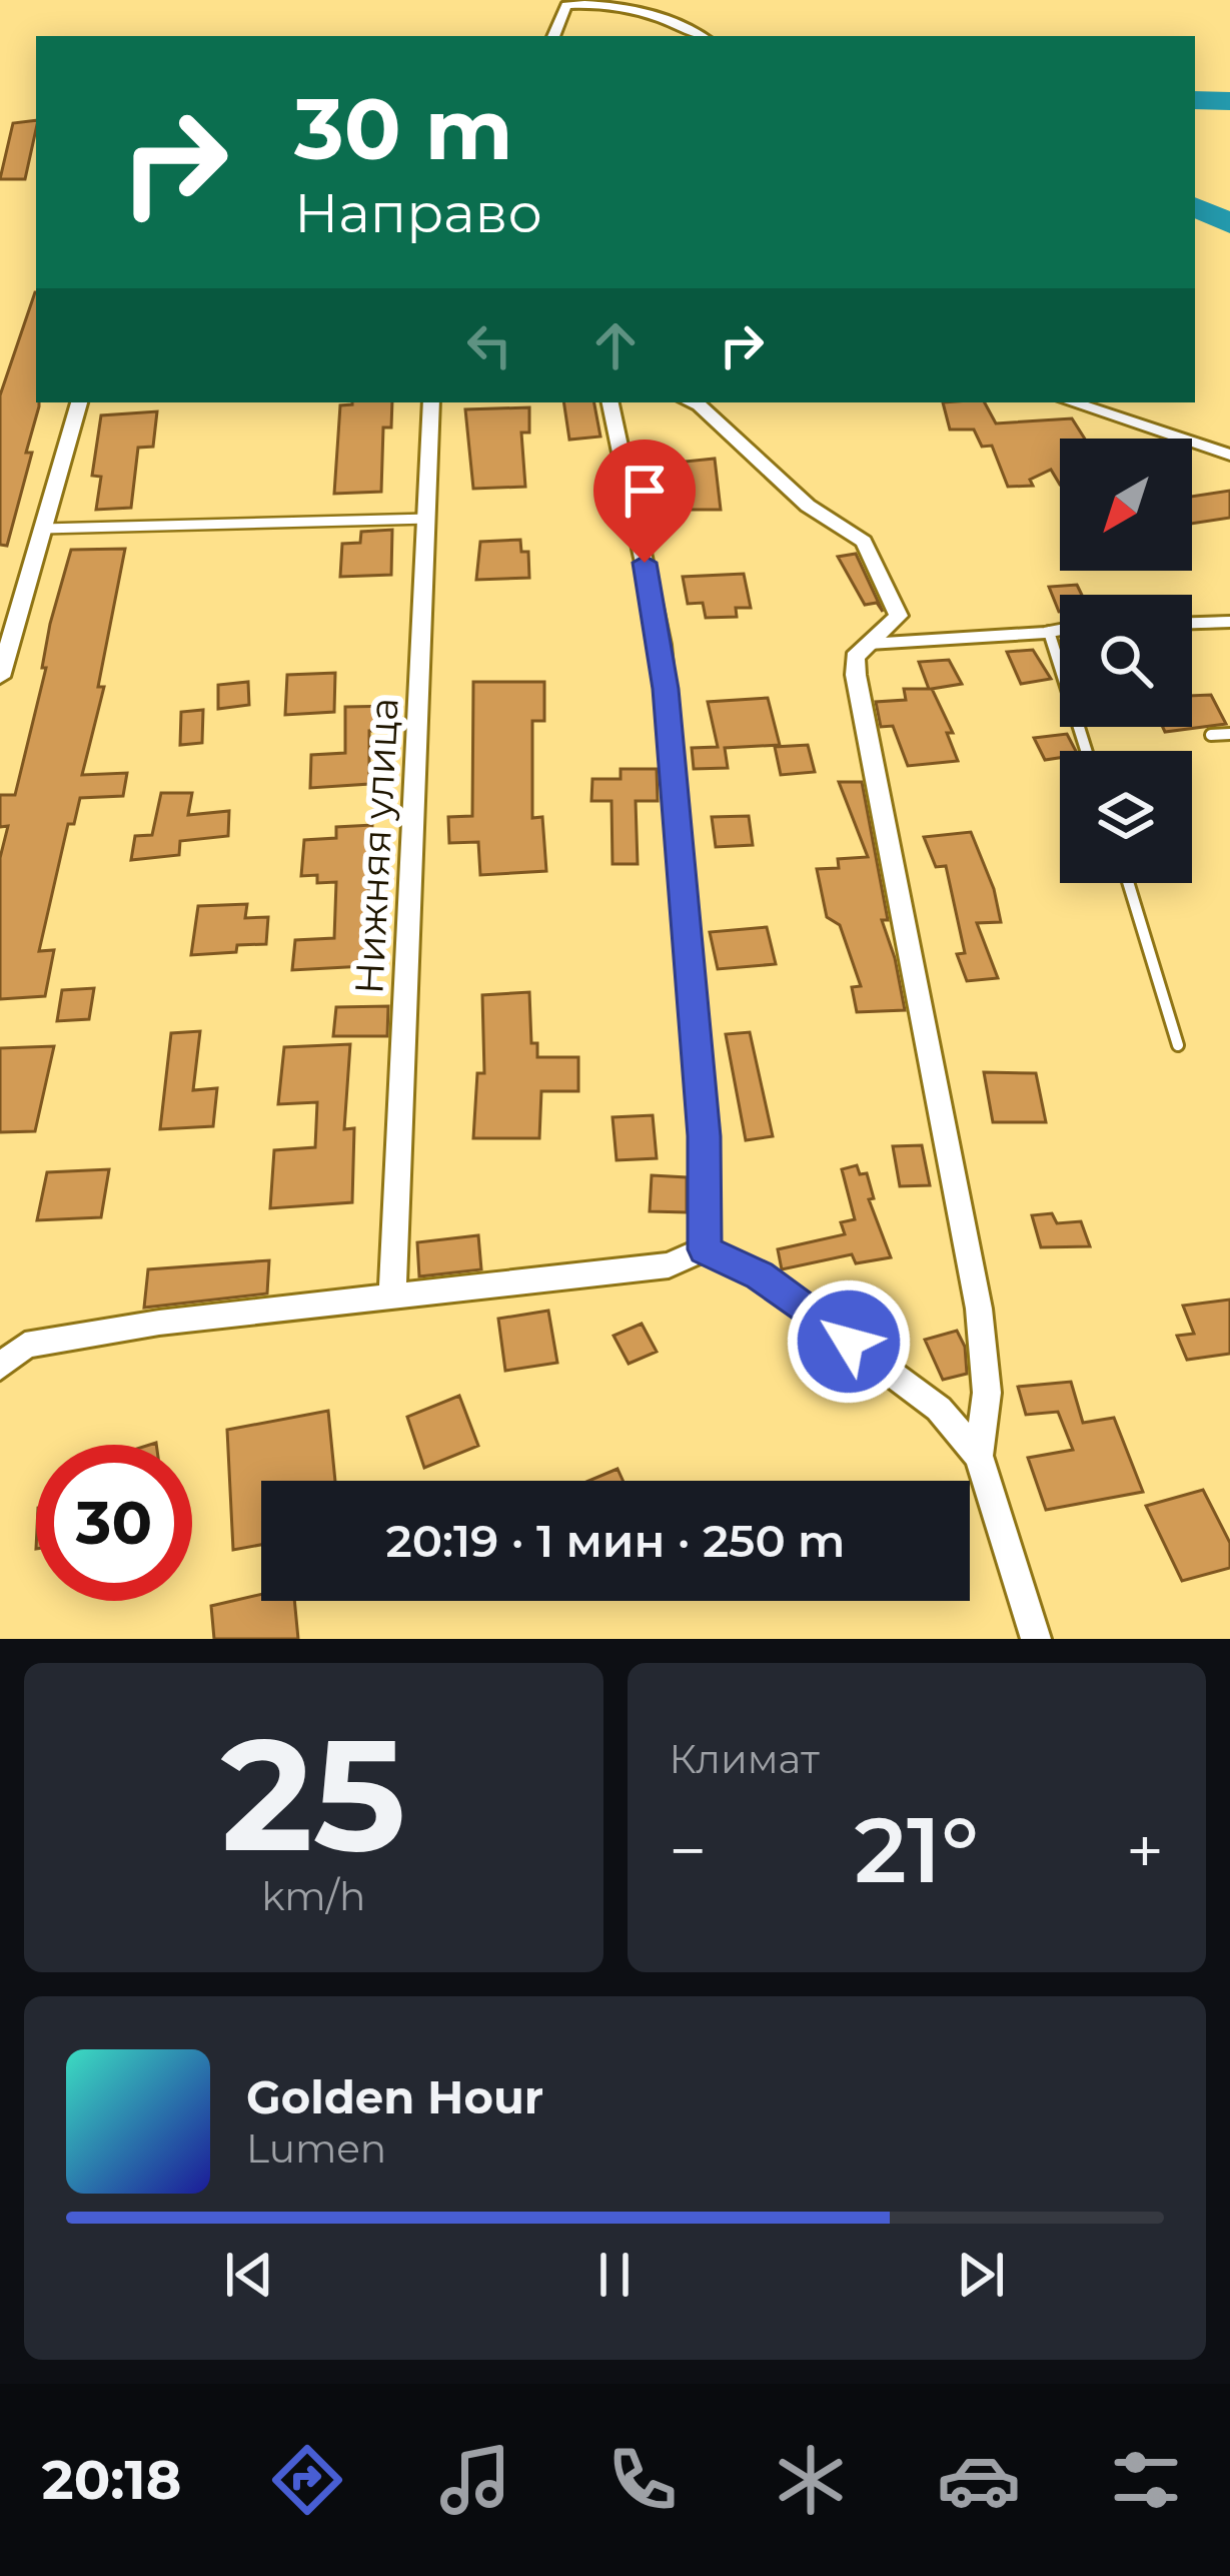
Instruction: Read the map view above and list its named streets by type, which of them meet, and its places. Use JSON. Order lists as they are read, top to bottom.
{
  "streets": {
    "street": ["Нижняя улица"]
  },
  "north": "bottom left",
  "page": {
    "turn": ["30 m", "Направо"],
    "limit": "30",
    "trip": "20:19 · 1 мин · 250 m",
    "tile": [
      ["25", "km/h"],
      "Климат"
    ],
    "heat": ["−", "21°", "+"],
    "song": ["Golden Hour", "Lumen"],
    "tabs": "20:18"
  }
}
